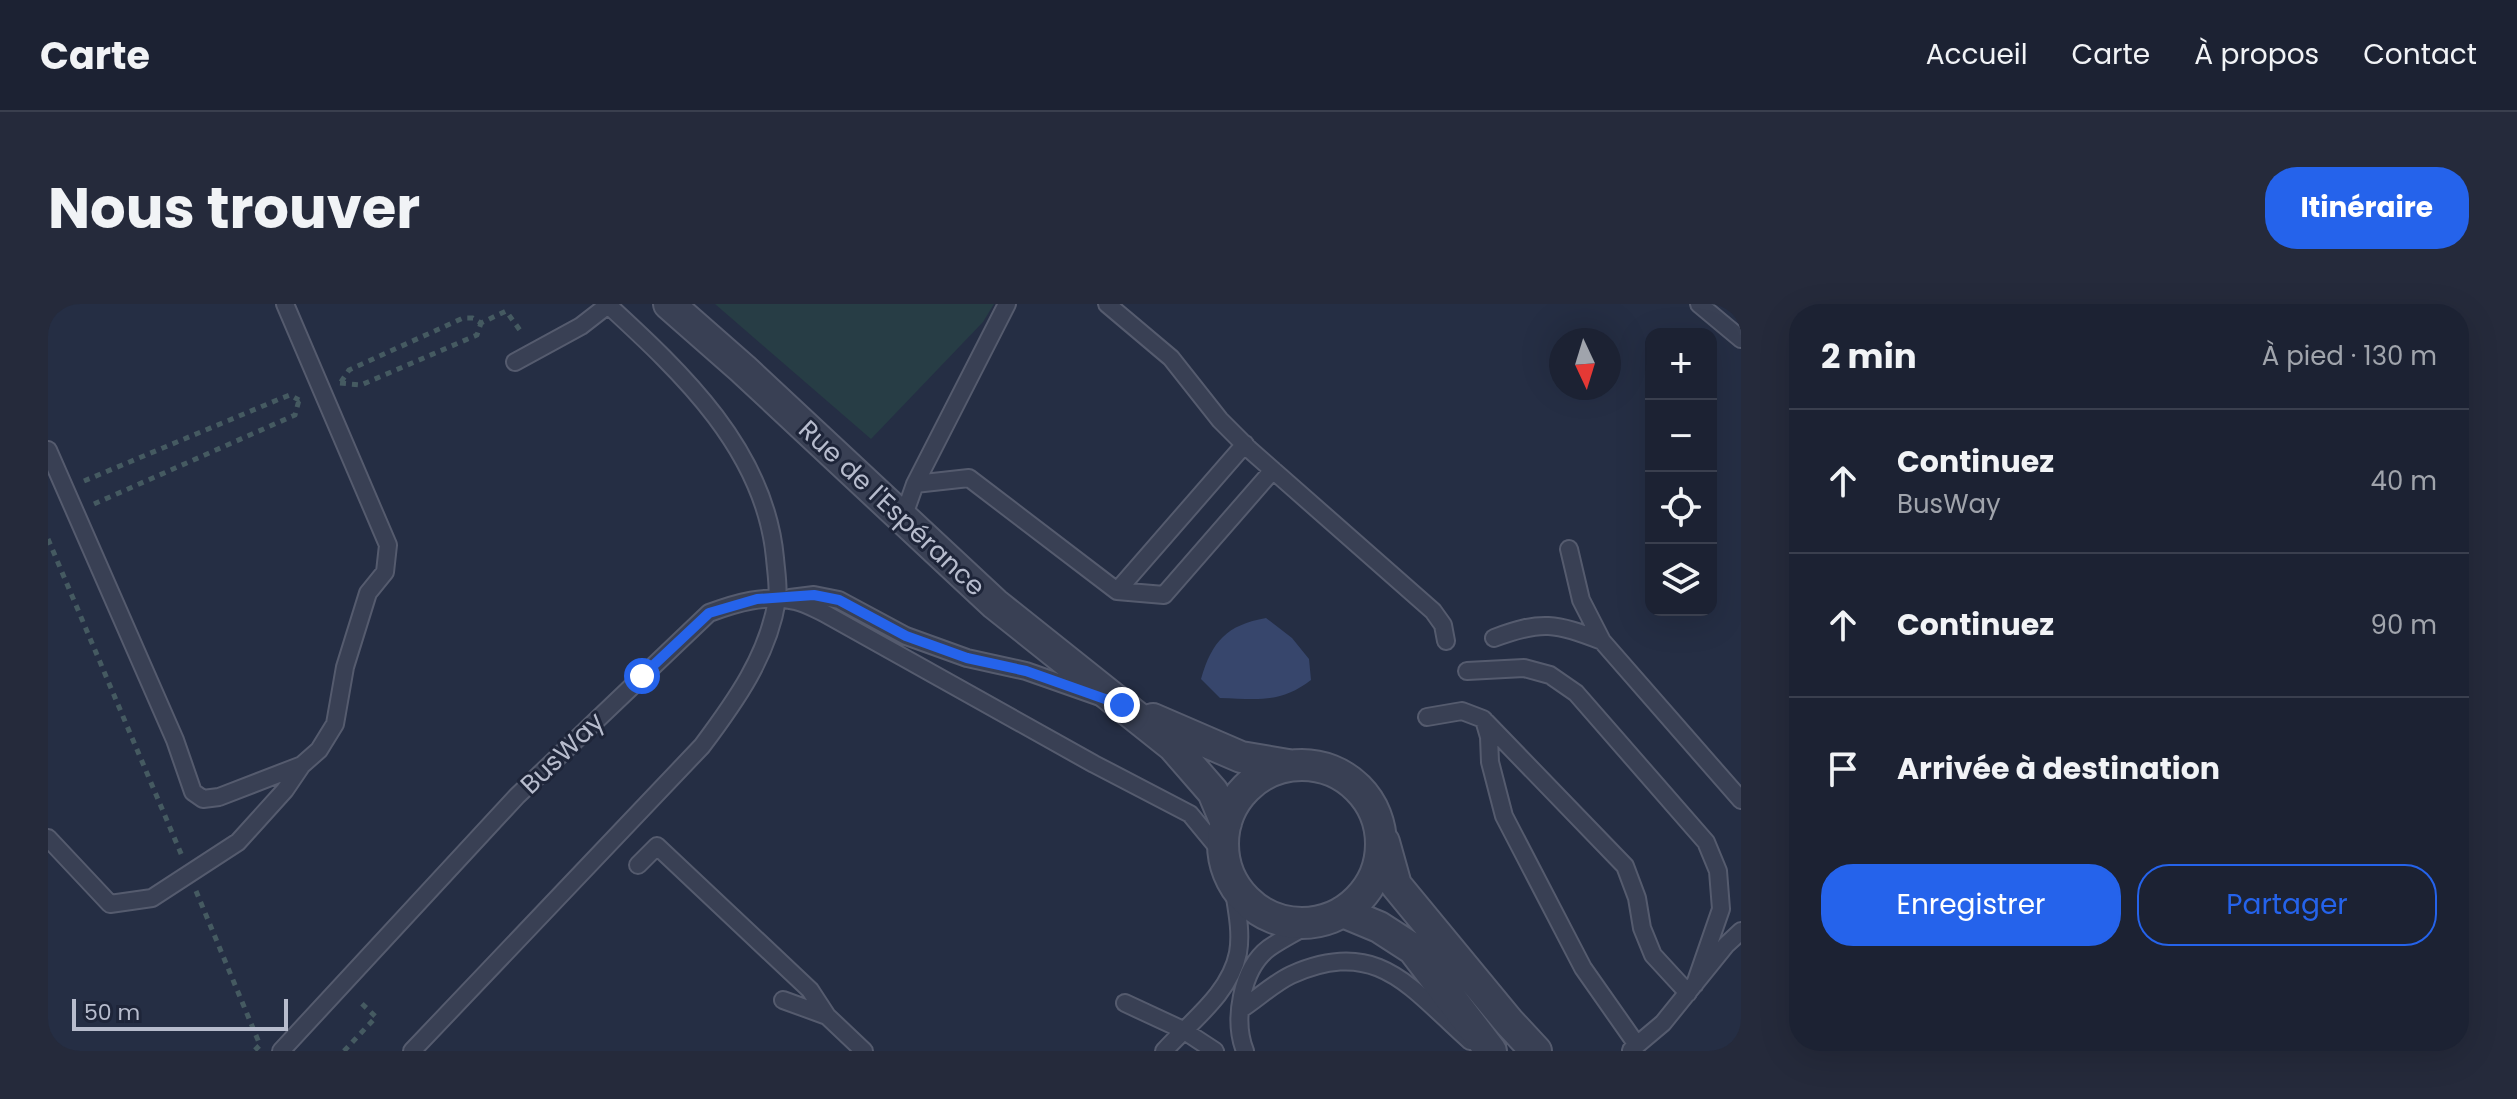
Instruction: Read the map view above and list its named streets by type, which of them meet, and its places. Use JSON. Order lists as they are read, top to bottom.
{
  "streets": {
    "street": ["Rue de l'Espérance"],
    "lane": ["BusWay"]
  },
  "crossings": [
    ["Rue de l'Espérance", "BusWay"]
  ],
  "scale_bar": "50 m",
  "north": "bottom",
  "page": {
    "header": "Carte",
    "nav": [
      "Accueil",
      "Carte",
      "À propos",
      "Contact"
    ],
    "title": "Nous trouver",
    "buttons": [
      "Itinéraire",
      ["Enregistrer", "Partager"]
    ],
    "heading": ["2 min", "À pied · 130 m"],
    "map_buttons": ["+", "−"],
    "list": [
      ["Continuez", "BusWay", "40 m"],
      ["Continuez", "90 m"],
      "Arrivée à destination"
    ],
    "scale": "50 m"
  }
}
